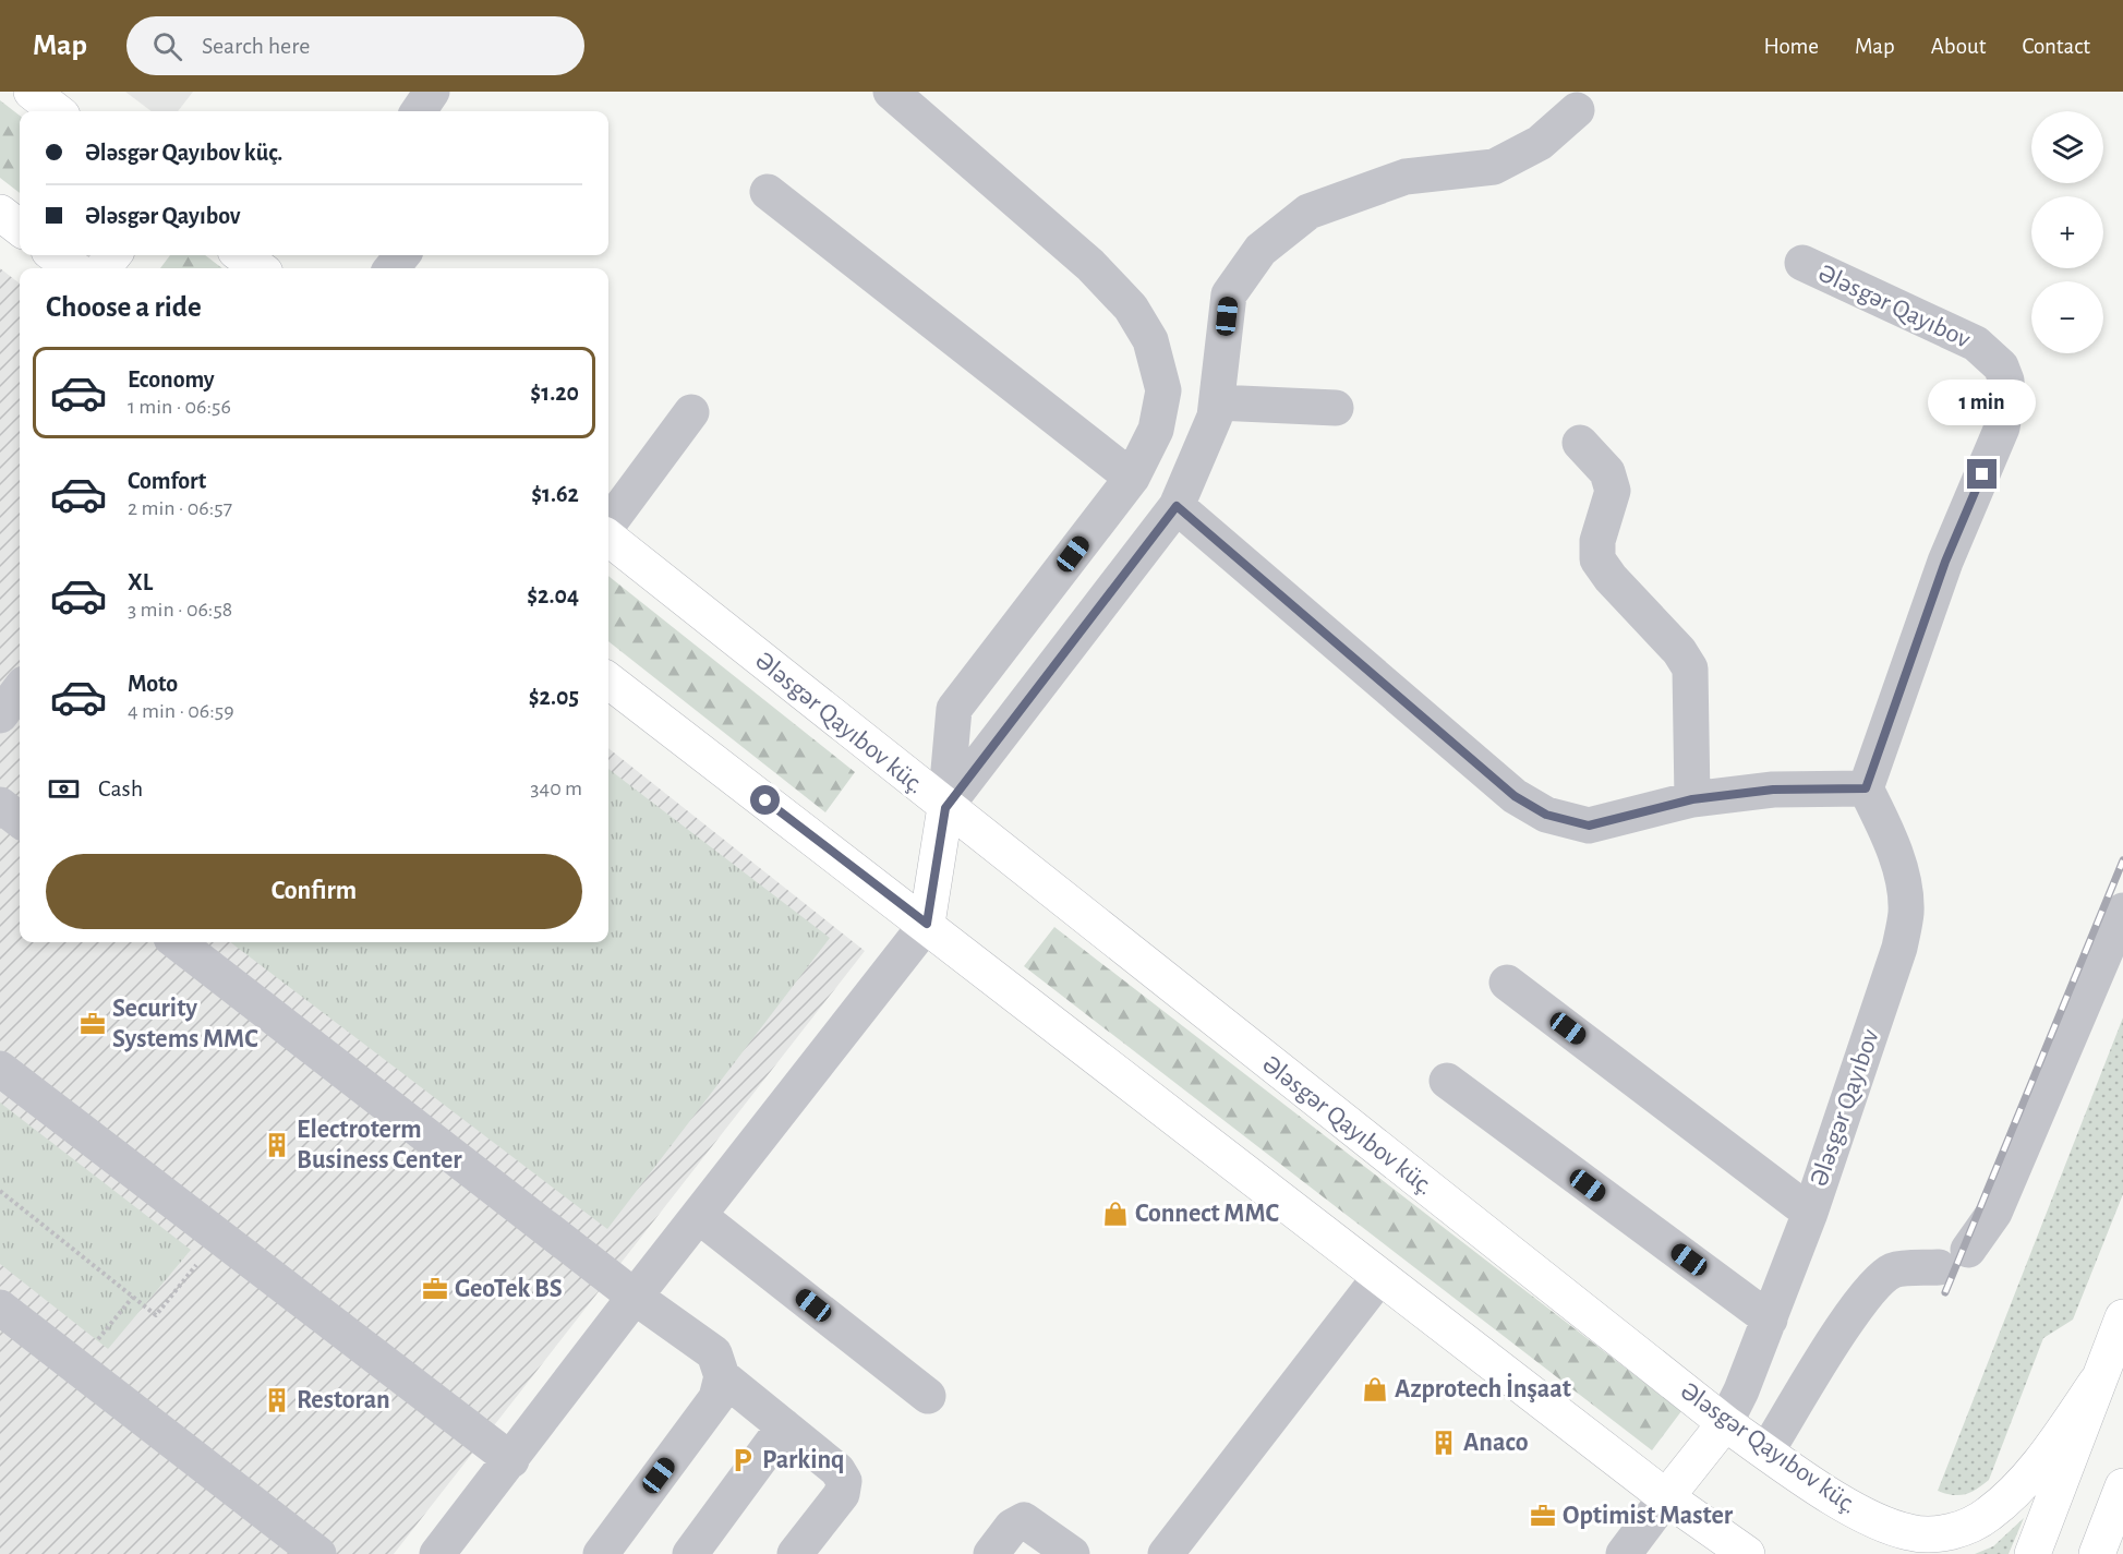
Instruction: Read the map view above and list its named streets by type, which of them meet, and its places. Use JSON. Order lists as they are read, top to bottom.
{
  "streets": {
    "main road": ["Ələsgər Qayıbov küç."],
    "street": ["Ələsgər Qayıbov"]
  },
  "crossings": [
    ["Ələsgər Qayıbov", "Ələsgər Qayıbov küç."]
  ],
  "places": {
    "office": ["Security Systems MMC", "GeoTek BS", "Optimist Master"],
    "building": ["Electroterm Business Center", "Restoran", "Anaco"],
    "shop": ["Connect MMC", "Azprotech İnşaat"],
    "parking": ["Parkinq"]
  },
  "page": {
    "header": "Map",
    "search": "Search here",
    "nav": [
      "Home",
      "Map",
      "About",
      "Contact"
    ],
    "map_buttons": ["+", "−"],
    "banner": ["Ələsgər Qayıbov küç.", "Ələsgər Qayıbov"],
    "heading": "Choose a ride",
    "list": [
      {
        "name": "Economy",
        "note": "1 min · 06:56",
        "value": "$1.20"
      },
      {
        "name": "Comfort",
        "note": "2 min · 06:57",
        "value": "$1.62"
      },
      {
        "name": "XL",
        "note": "3 min · 06:58",
        "value": "$2.04"
      },
      {
        "name": "Moto",
        "note": "4 min · 06:59",
        "value": "$2.05"
      }
    ],
    "bubble": "1 min",
    "pay": ["Cash", "340 m"],
    "buttons": "Confirm"
  }
}
